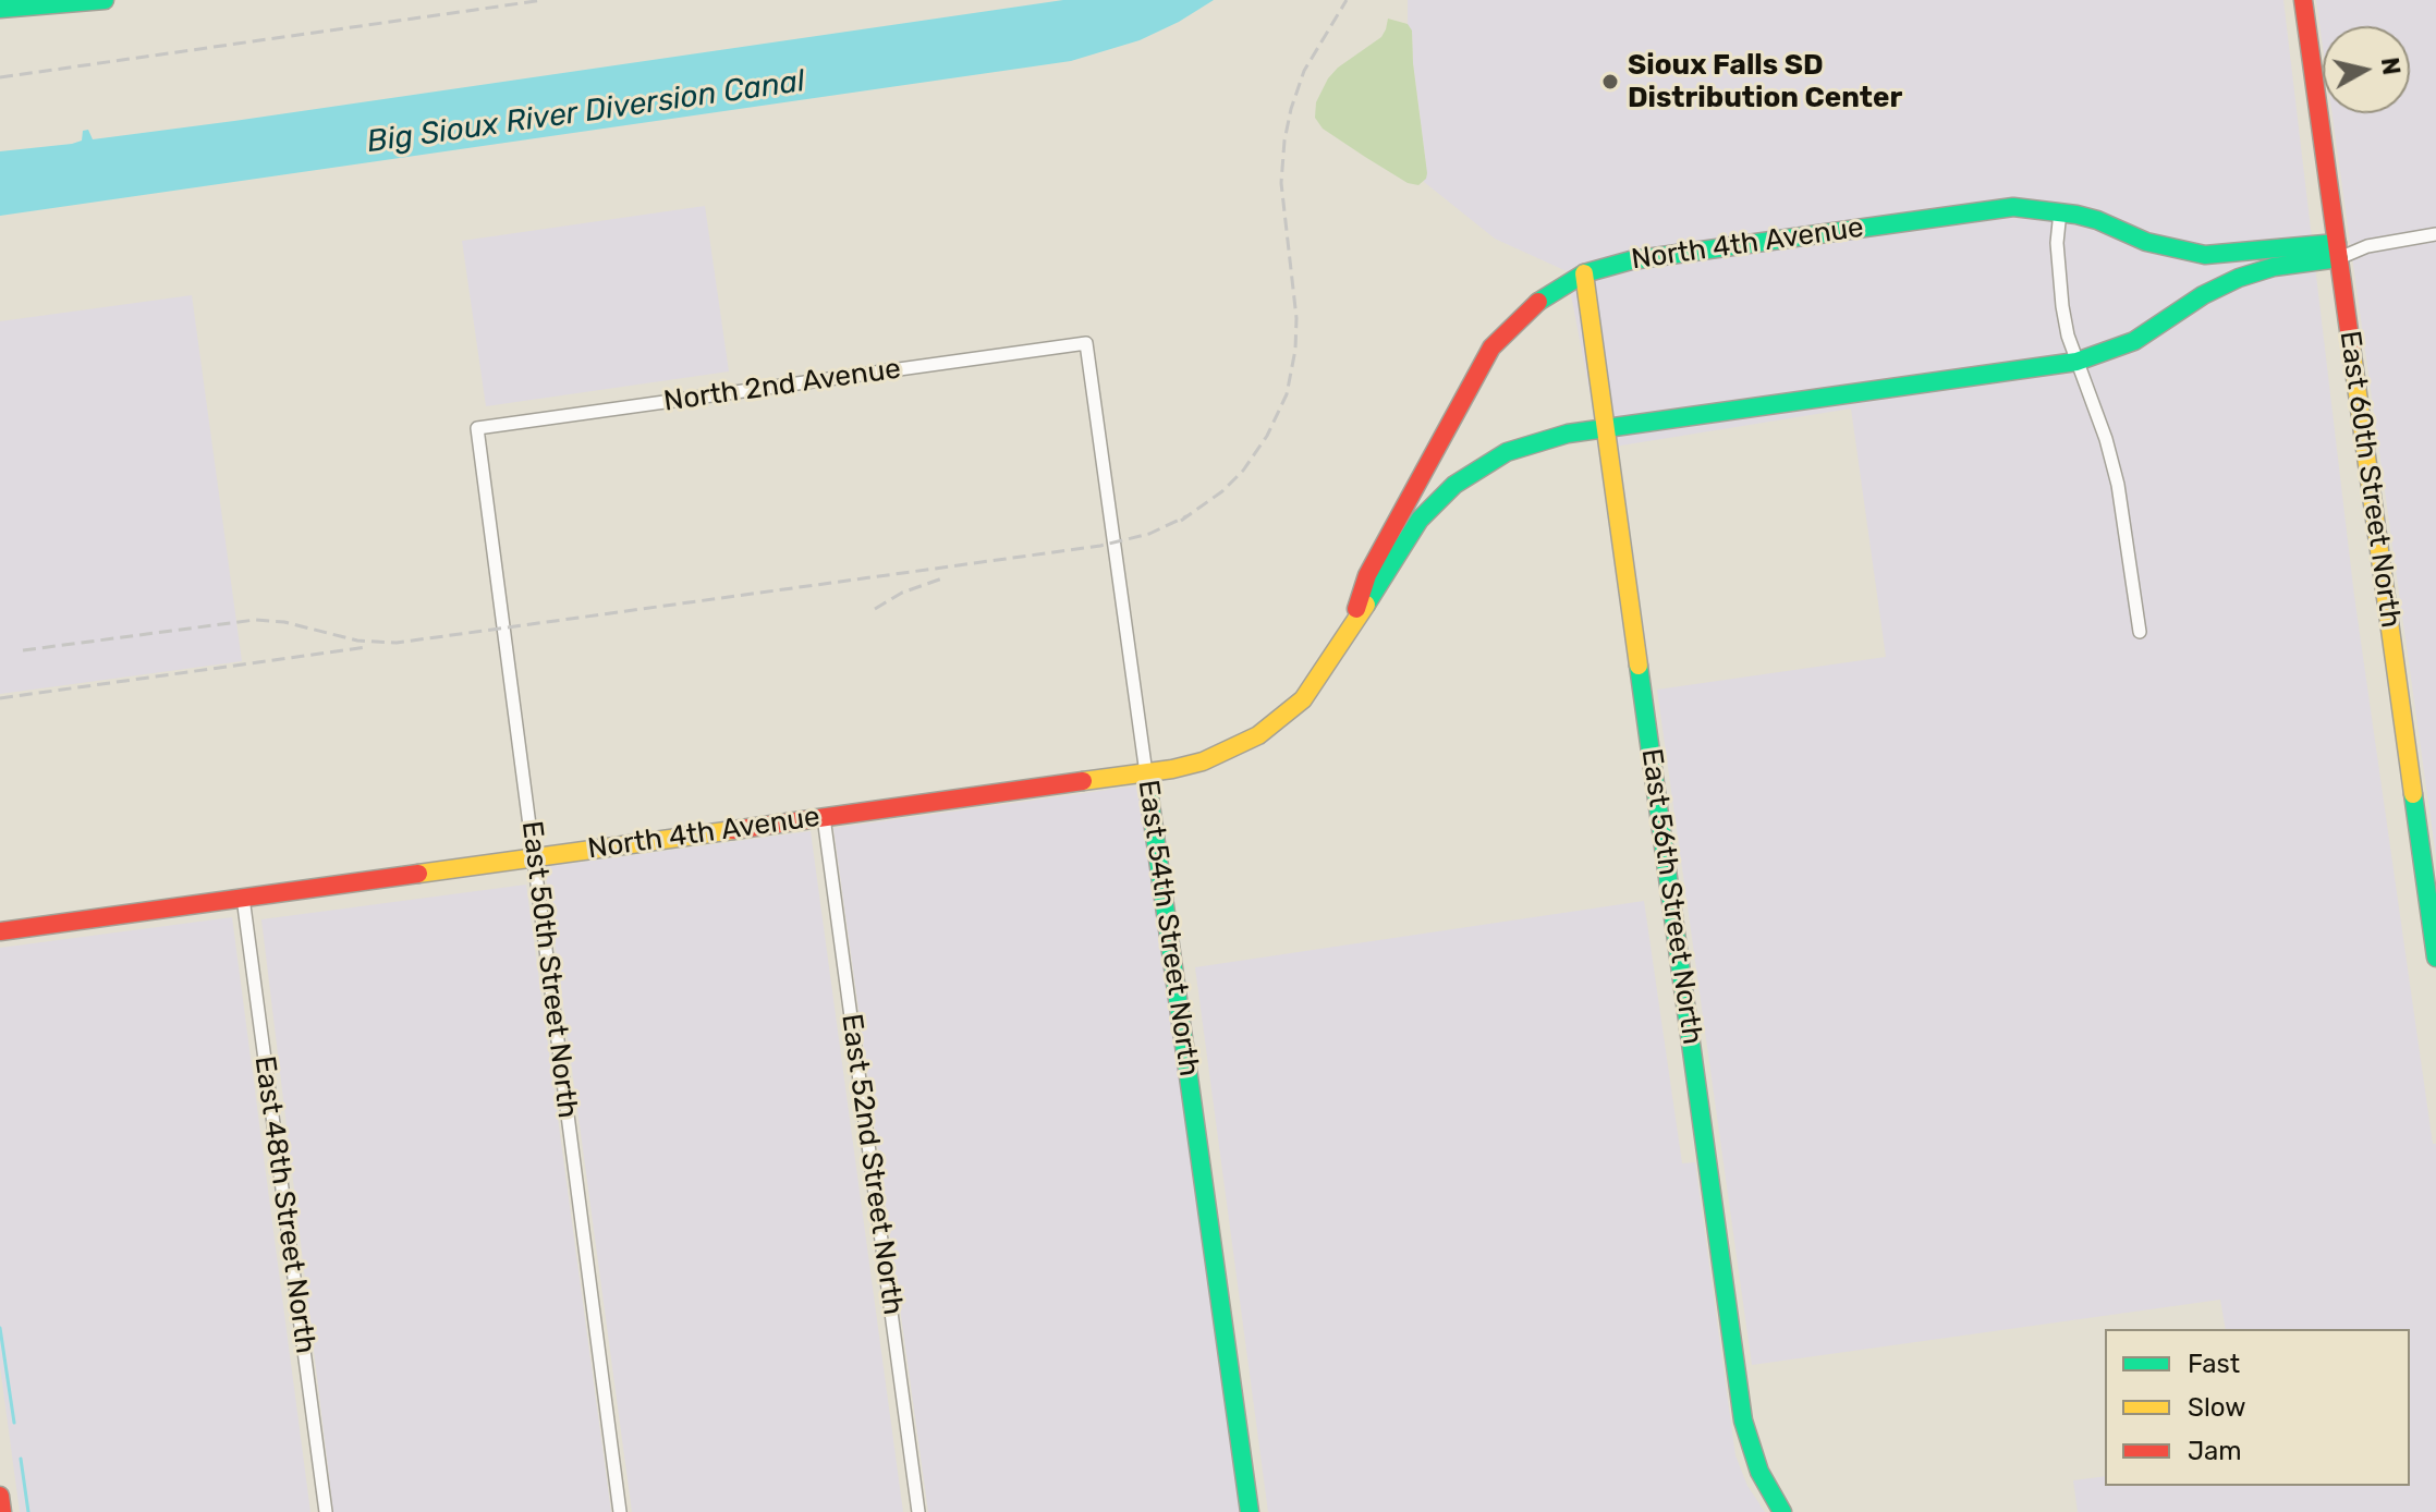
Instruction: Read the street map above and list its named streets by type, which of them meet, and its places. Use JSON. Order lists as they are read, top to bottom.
{
  "streets": {
    "street": [
      "North 4th Avenue",
      "North 2nd Avenue",
      "East 60th Street North",
      "East 56th Street North",
      "East 54th Street North",
      "East 50th Street North",
      "East 52nd Street North",
      "East 48th Street North"
    ]
  },
  "crossings": [
    ["North 4th Avenue", "East 60th Street North"],
    ["North 4th Avenue", "East 56th Street North"],
    ["North 4th Avenue", "East 54th Street North"],
    ["North 4th Avenue", "East 50th Street North"],
    ["North 4th Avenue", "East 52nd Street North"],
    ["North 4th Avenue", "East 48th Street North"],
    ["North 2nd Avenue", "East 54th Street North"],
    ["North 2nd Avenue", "East 50th Street North"]
  ],
  "water": ["Big Sioux River Diversion Canal"],
  "places": ["Sioux Falls SD Distribution Center"],
  "legend": ["Fast", "Slow", "Jam"],
  "north": "right"
}
